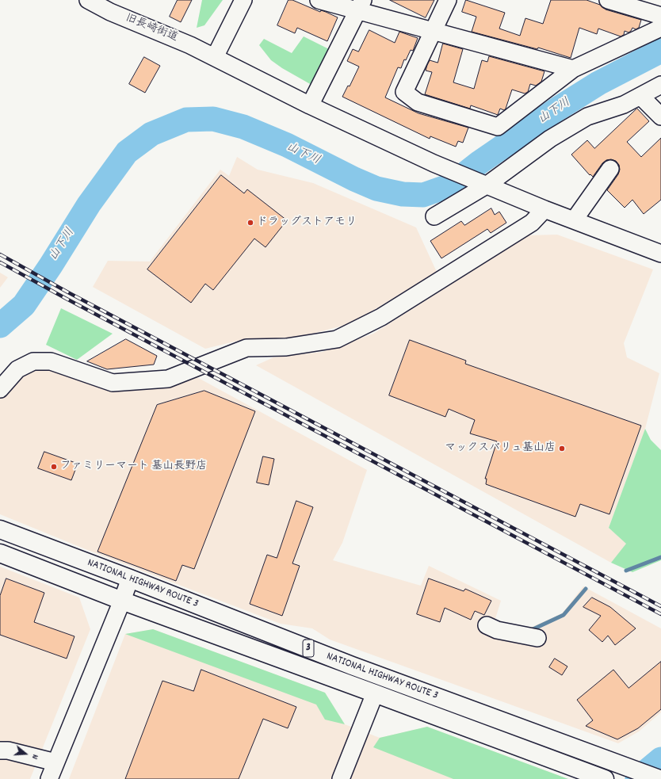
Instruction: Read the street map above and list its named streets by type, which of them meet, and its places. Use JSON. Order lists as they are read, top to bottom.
{
  "streets": {
    "highway": ["NATIONAL HIGHWAY ROUTE 3", "3"],
    "street": ["旧長崎街道"]
  },
  "water": ["山下川"],
  "places": ["ドラッグストアモリ", "マックスバリュ基山店", "ファミリーマート 基山長野店"],
  "north": "right"
}
